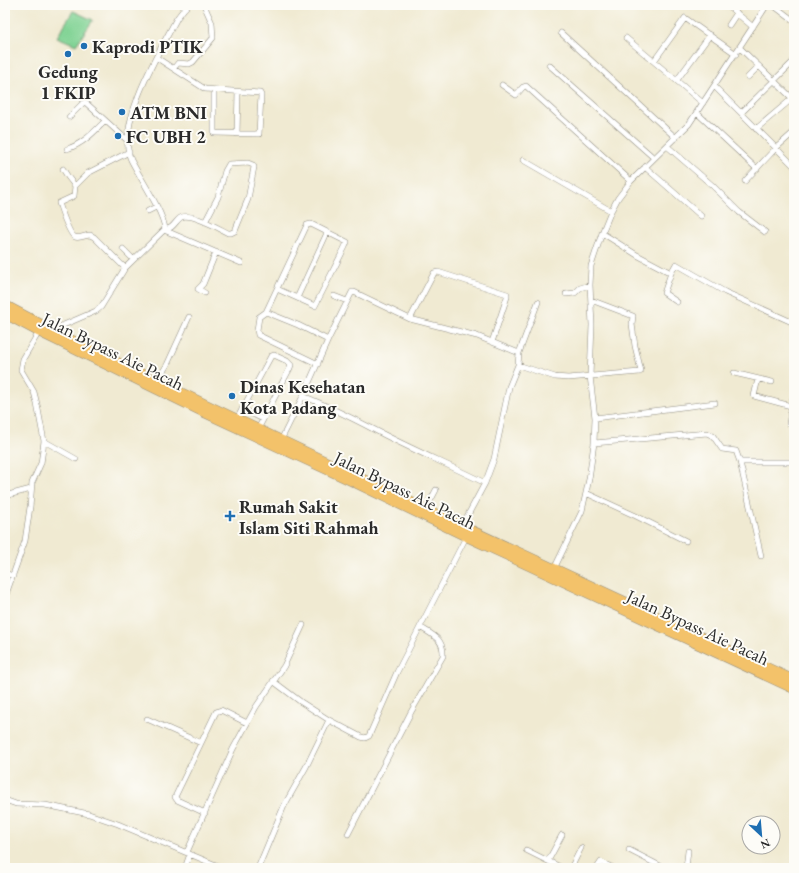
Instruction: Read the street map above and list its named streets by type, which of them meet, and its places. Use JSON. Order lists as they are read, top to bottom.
{
  "streets": {
    "highway": ["Jalan Bypass Aie Pacah"]
  },
  "places": {
    "other": [
      "Kaprodi PTIK",
      "Gedung 1 FKIP",
      "ATM BNI",
      "FC UBH 2",
      "Dinas Kesehatan Kota Padang"
    ],
    "health": ["Rumah Sakit Islam Siti Rahmah"]
  },
  "north": "bottom right"
}
